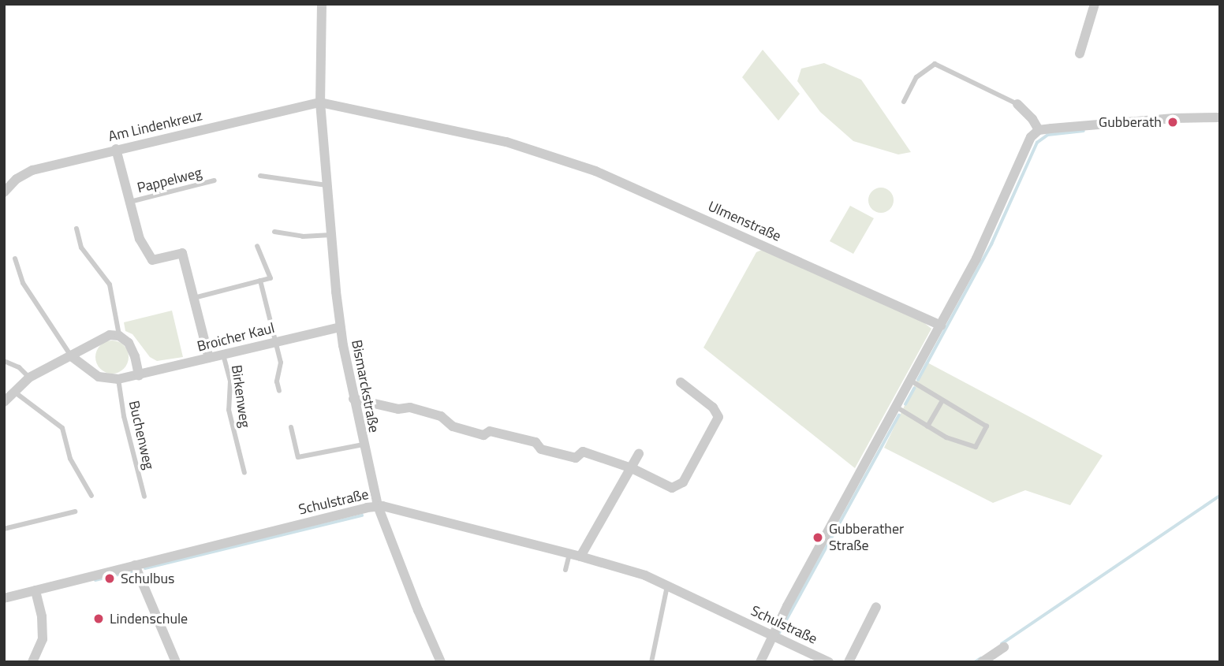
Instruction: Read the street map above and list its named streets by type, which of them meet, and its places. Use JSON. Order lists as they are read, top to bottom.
{
  "streets": {
    "street": [
      "Am Lindenkreuz",
      "Ulmenstraße",
      "Broicher Kaul",
      "Bismarckstraße",
      "Schulstraße"
    ],
    "lane": ["Pappelweg", "Birkenweg", "Buchenweg"]
  },
  "crossings": [
    ["Am Lindenkreuz", "Ulmenstraße"],
    ["Am Lindenkreuz", "Bismarckstraße"],
    ["Ulmenstraße", "Bismarckstraße"],
    ["Broicher Kaul", "Bismarckstraße"],
    ["Broicher Kaul", "Birkenweg"],
    ["Broicher Kaul", "Buchenweg"],
    ["Bismarckstraße", "Schulstraße"]
  ],
  "places": [
    "Gubberath",
    "Gubberather Straße",
    "Schulbus",
    "Lindenschule"
  ]
}
